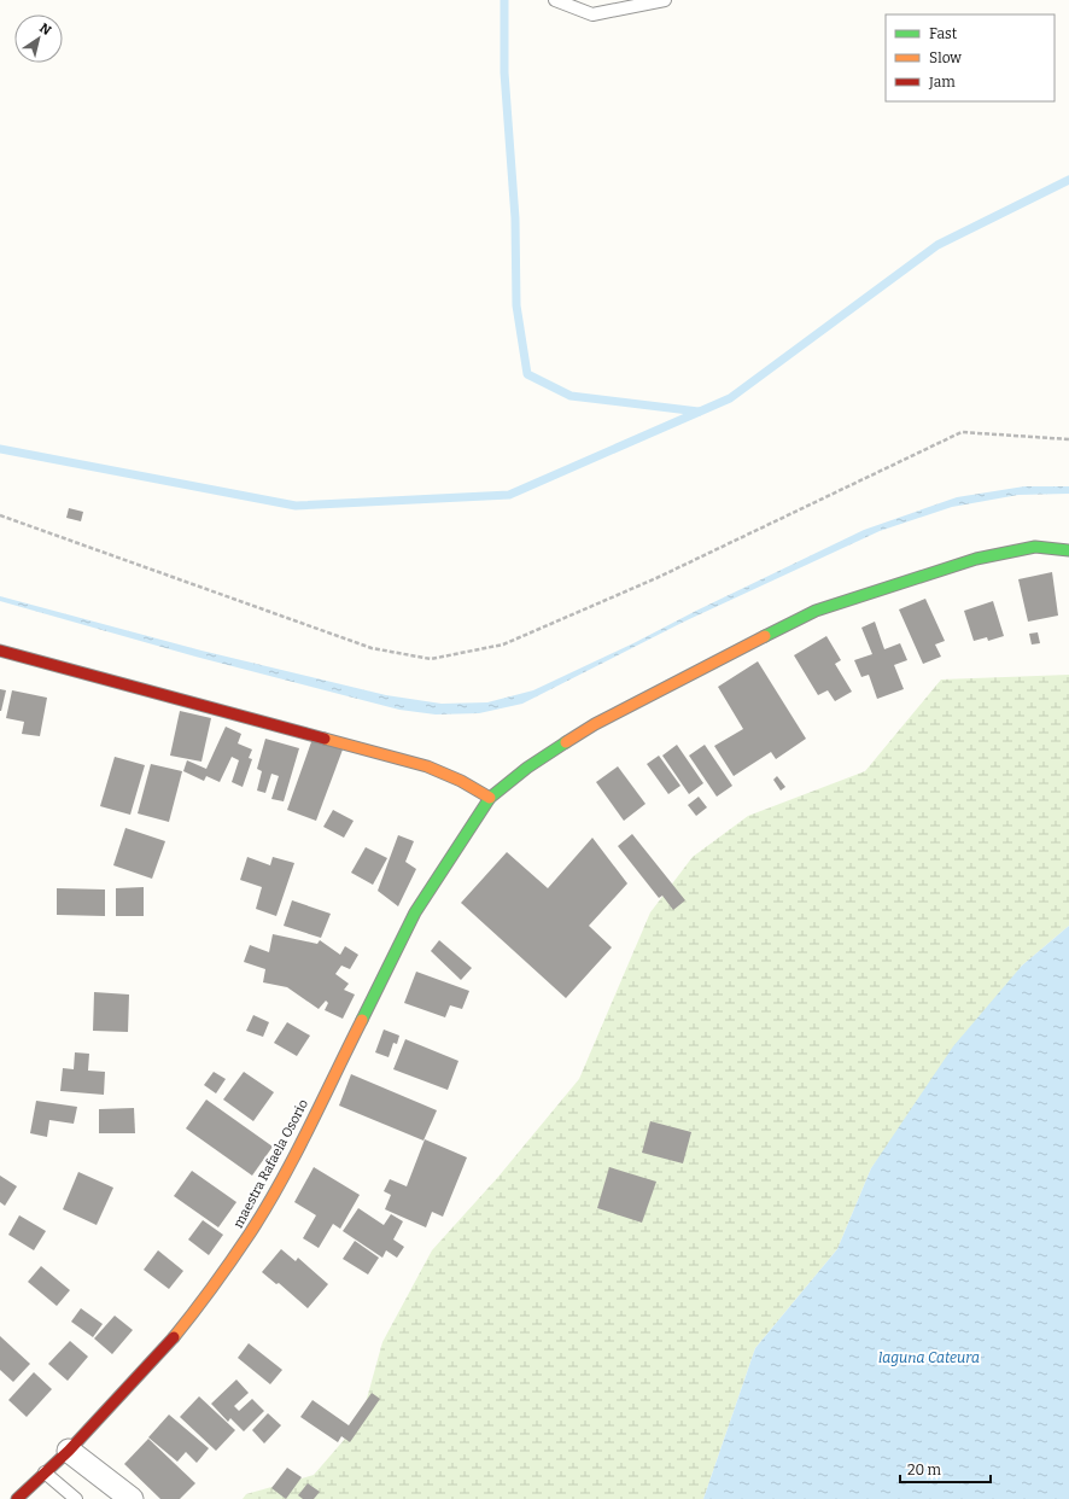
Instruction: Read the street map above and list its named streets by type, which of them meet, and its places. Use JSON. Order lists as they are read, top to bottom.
{
  "streets": {
    "street": ["maestra Rafaela Osorio"]
  },
  "water": ["laguna Cateura"],
  "legend": ["Fast", "Slow", "Jam"],
  "scale_bar": "20 m",
  "north": "top right"
}
